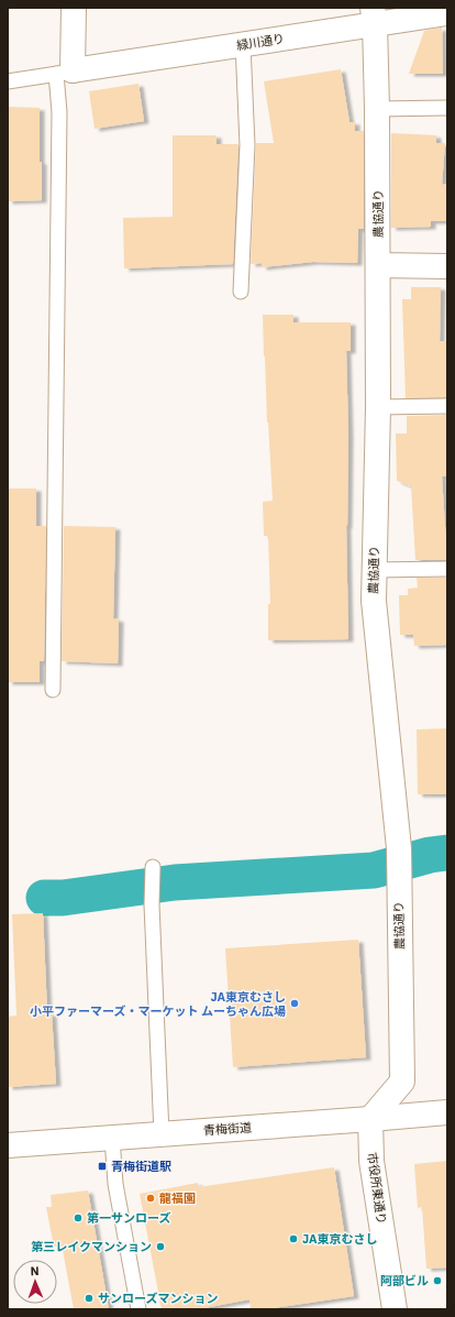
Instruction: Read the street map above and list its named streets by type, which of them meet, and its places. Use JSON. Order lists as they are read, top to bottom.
{
  "streets": {
    "street": [
      "緑川通り",
      "農協通り",
      "青梅街道",
      "市役所東通り"
    ]
  },
  "crossings": [
    ["緑川通り", "農協通り"],
    ["農協通り", "青梅街道"],
    ["農協通り", "市役所東通り"],
    ["青梅街道", "市役所東通り"]
  ],
  "places": {
    "other": [
      "JA東京むさし 小平ファーマーズ・マーケット ムーちゃん広場",
      "龍福園",
      "第一サンローズ",
      "JA東京むさし",
      "第三レイクマンション",
      "阿部ビル",
      "サンローズマンション"
    ],
    "transit": ["青梅街道駅"]
  },
  "north": "top"
}
